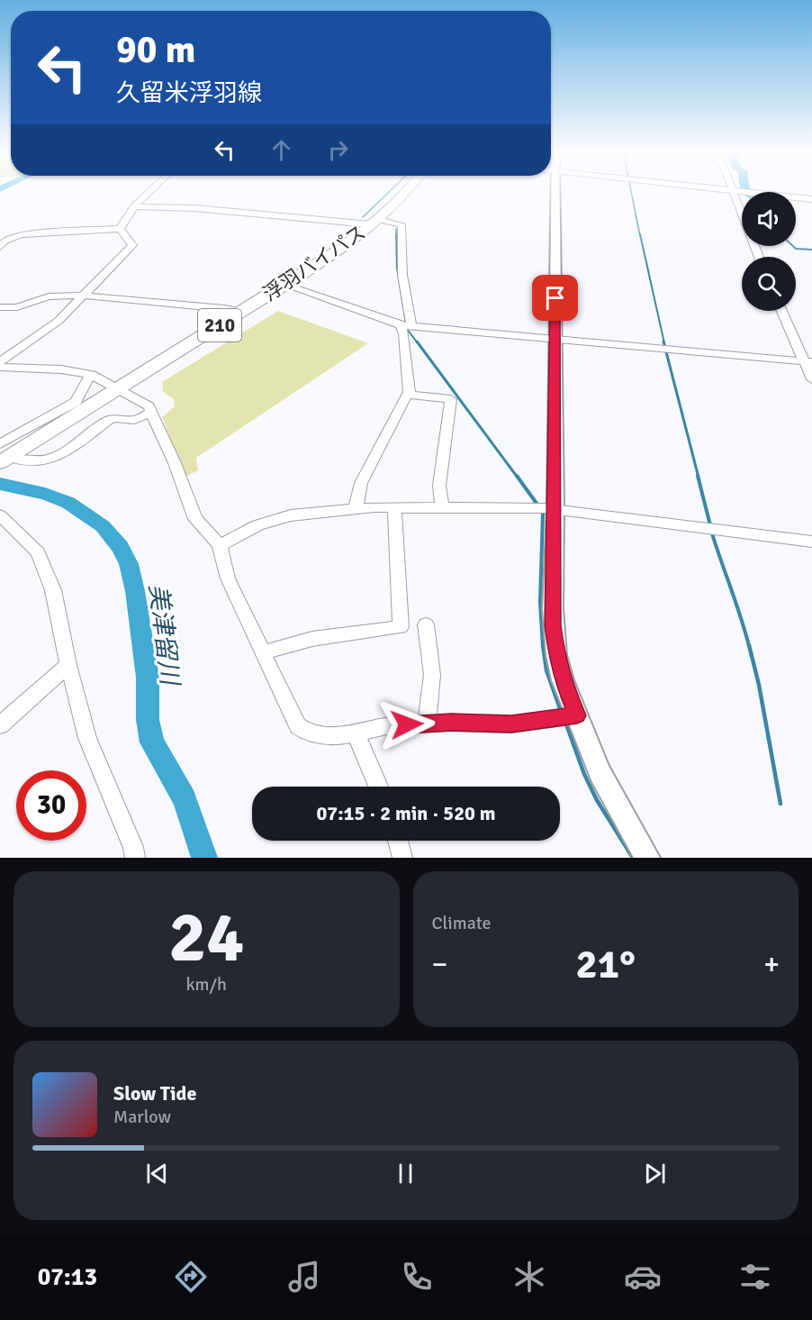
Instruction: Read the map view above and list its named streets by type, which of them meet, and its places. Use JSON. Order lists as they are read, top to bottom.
{
  "streets": {
    "highway": ["浮羽バイパス", "210"]
  },
  "water": ["美津留川"],
  "page": {
    "turn": ["90 m", "久留米浮羽線"],
    "limit": "30",
    "trip": "07:15 · 2 min · 520 m",
    "tile": [
      ["24", "km/h"],
      "Climate"
    ],
    "heat": ["−", "21°", "+"],
    "song": ["Slow Tide", "Marlow"],
    "tabs": "07:13"
  }
}
